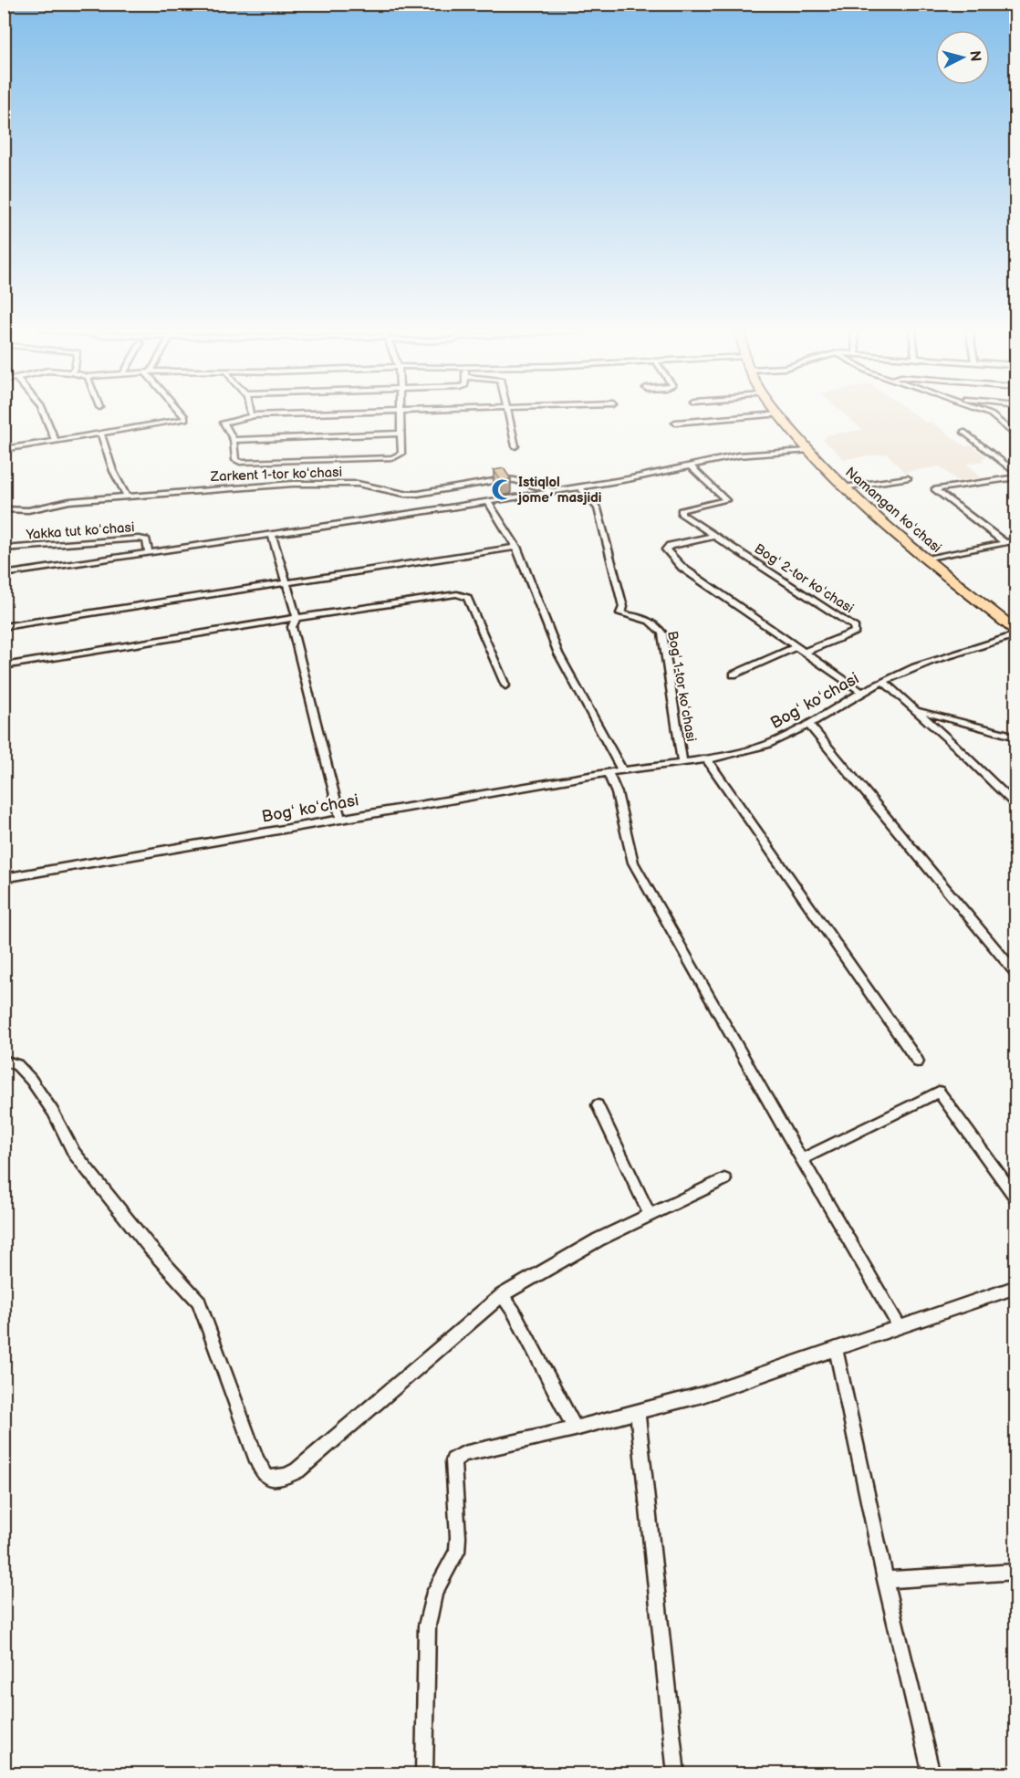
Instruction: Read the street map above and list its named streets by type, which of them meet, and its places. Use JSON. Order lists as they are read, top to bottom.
{
  "streets": {
    "main road": ["Namangan koʻchasi"],
    "street": [
      "Zarkent 1-tor koʻchasi",
      "Yakka tut koʻchasi",
      "Bogʻ 2-tor koʻchasi",
      "Bogʻ 1-tor koʻchasi",
      "Bogʻ koʻchasi"
    ]
  },
  "crossings": [
    ["Zarkent 1-tor koʻchasi", "Yakka tut koʻchasi"],
    ["Namangan koʻchasi", "Bogʻ koʻchasi"],
    ["Bogʻ 1-tor koʻchasi", "Bogʻ koʻchasi"]
  ],
  "places": {
    "mosque": ["Istiqlol jome’ masjidi"]
  },
  "north": "right"
}
